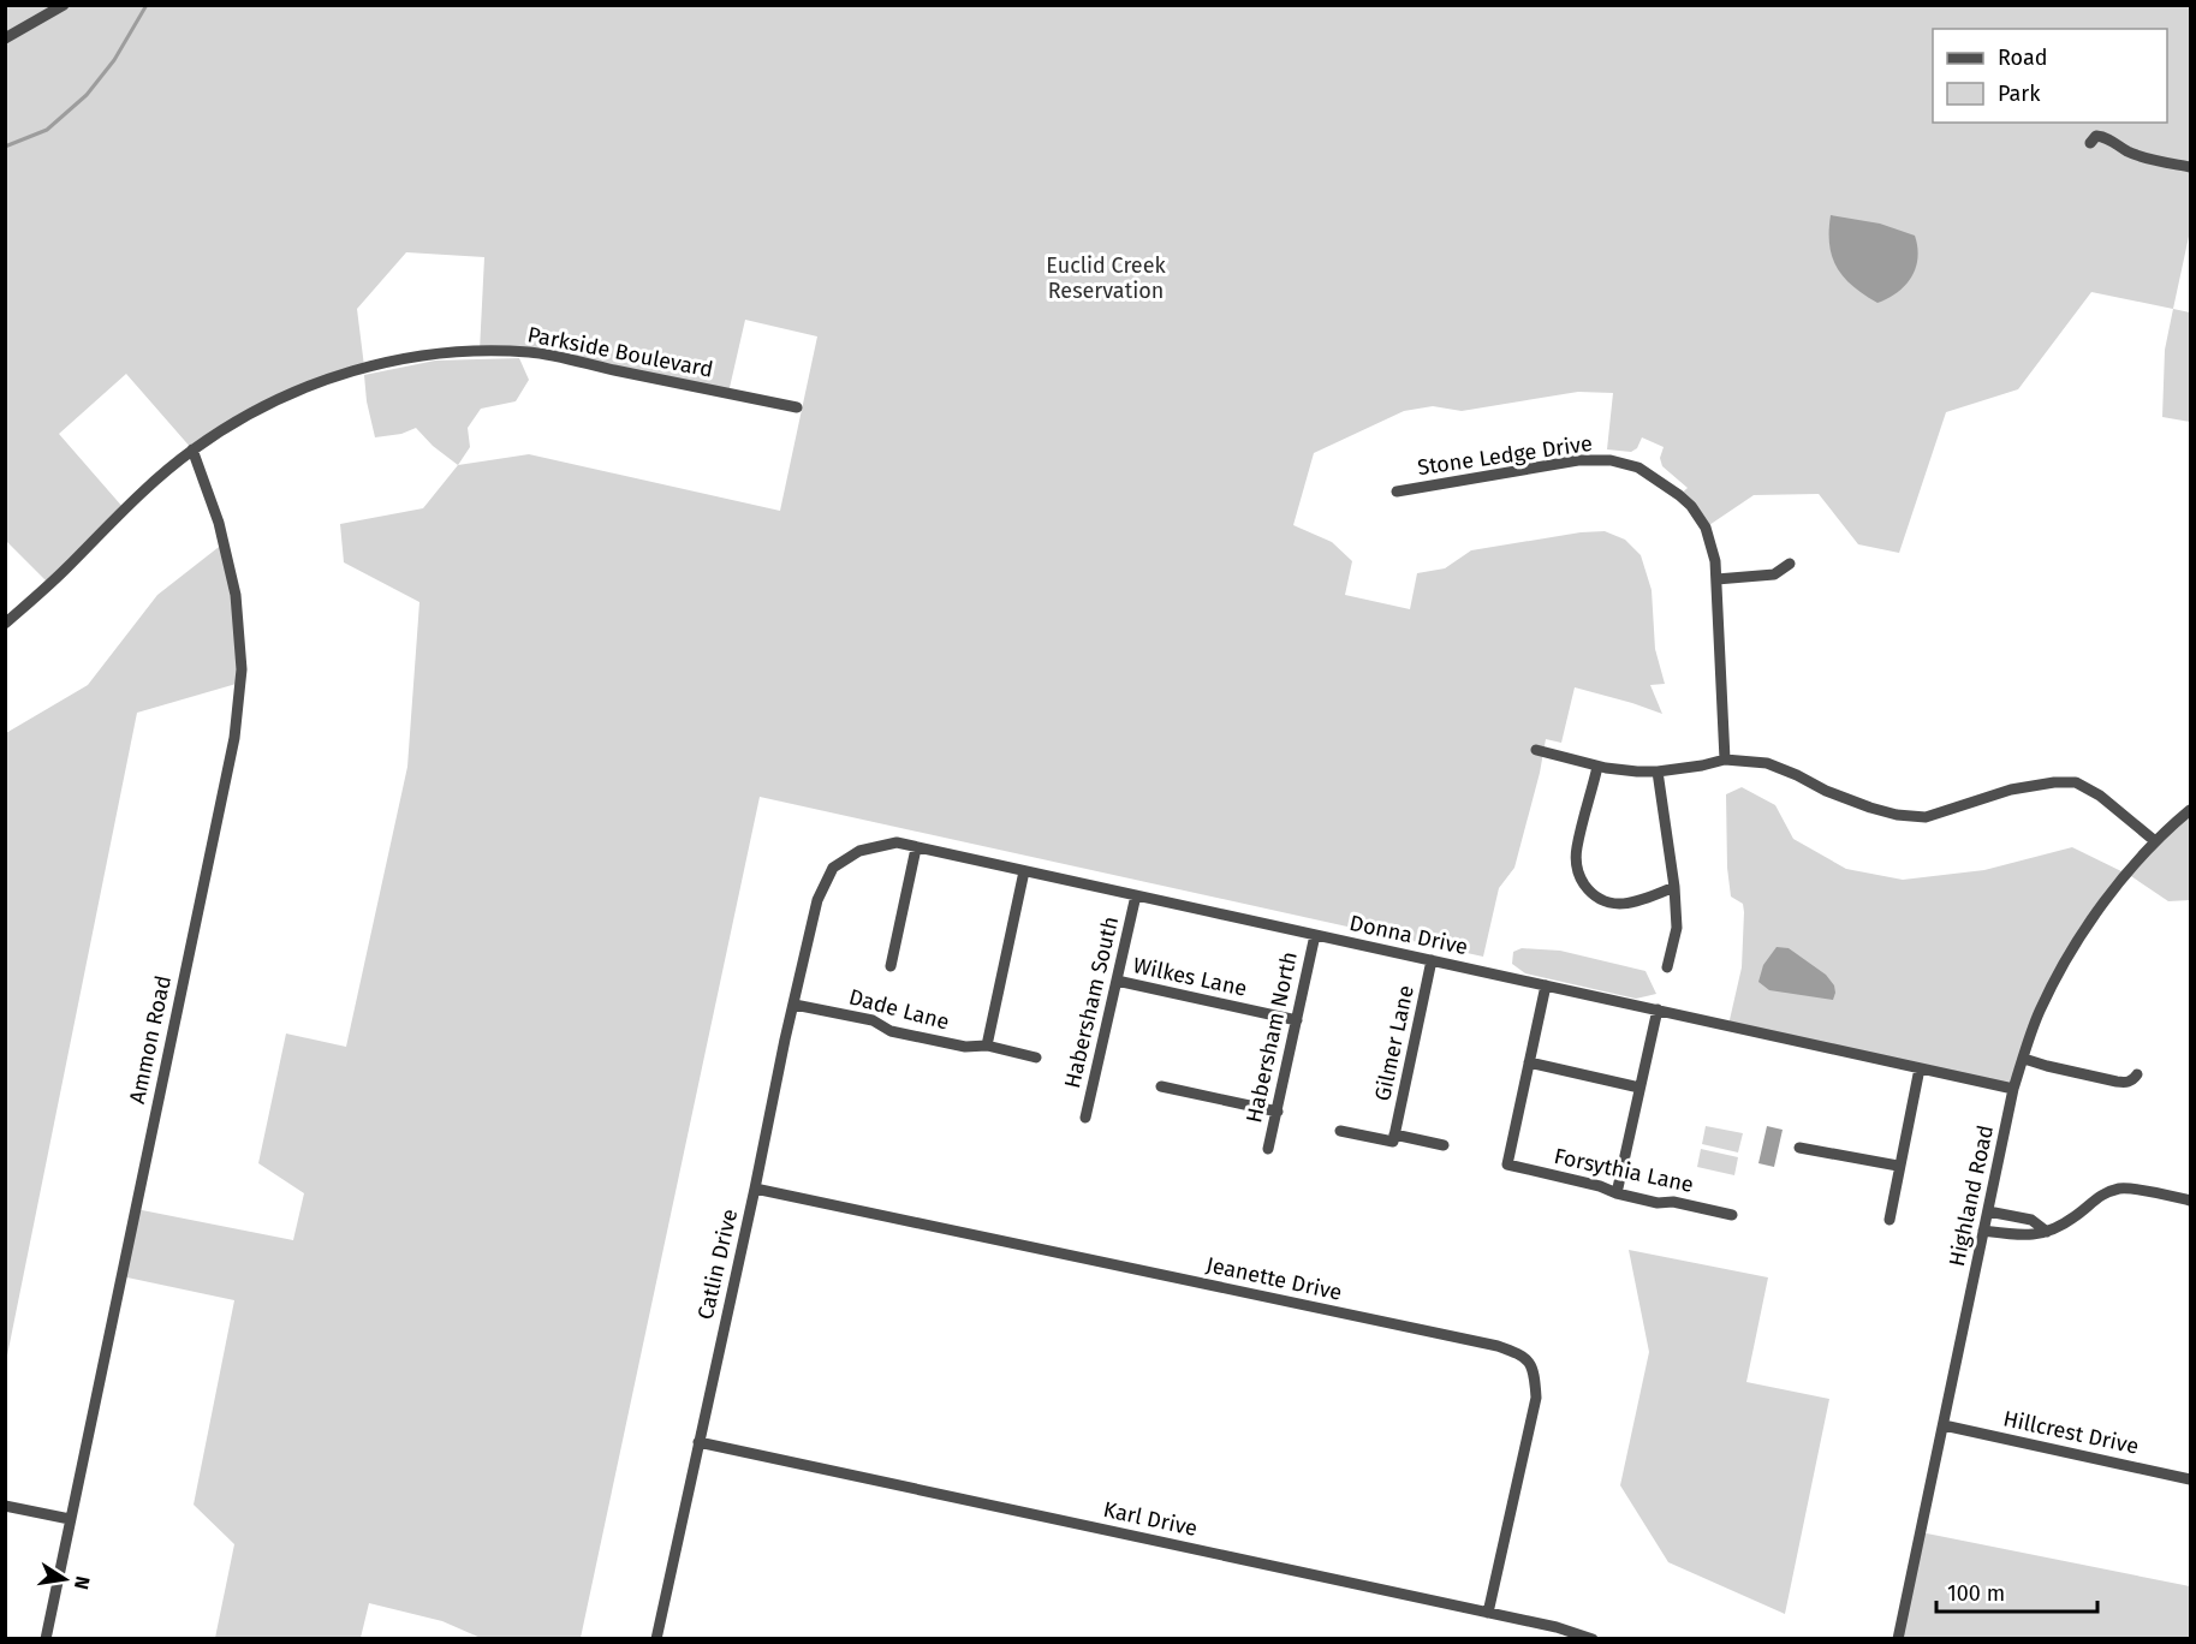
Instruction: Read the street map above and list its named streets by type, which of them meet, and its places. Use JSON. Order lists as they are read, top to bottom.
{
  "streets": {
    "street": [
      "Parkside Boulevard",
      "Stone Ledge Drive",
      "Donna Drive",
      "Wilkes Lane",
      "Habersham South",
      "Dade Lane",
      "Habersham North",
      "Ammon Road",
      "Gilmer Lane",
      "Forsythia Lane",
      "Highland Road",
      "Catlin Drive",
      "Jeanette Drive",
      "Hillcrest Drive",
      "Karl Drive"
    ]
  },
  "crossings": [
    ["Parkside Boulevard", "Ammon Road"],
    ["Donna Drive", "Habersham South"],
    ["Donna Drive", "Habersham North"],
    ["Donna Drive", "Gilmer Lane"],
    ["Donna Drive", "Highland Road"],
    ["Donna Drive", "Catlin Drive"],
    ["Wilkes Lane", "Habersham South"],
    ["Wilkes Lane", "Habersham North"],
    ["Dade Lane", "Catlin Drive"],
    ["Highland Road", "Hillcrest Drive"],
    ["Catlin Drive", "Jeanette Drive"],
    ["Catlin Drive", "Karl Drive"],
    ["Jeanette Drive", "Karl Drive"]
  ],
  "parks": ["Euclid Creek Reservation"],
  "legend": ["Road", "Park"],
  "scale_bar": "100 m",
  "north": "right"
}
